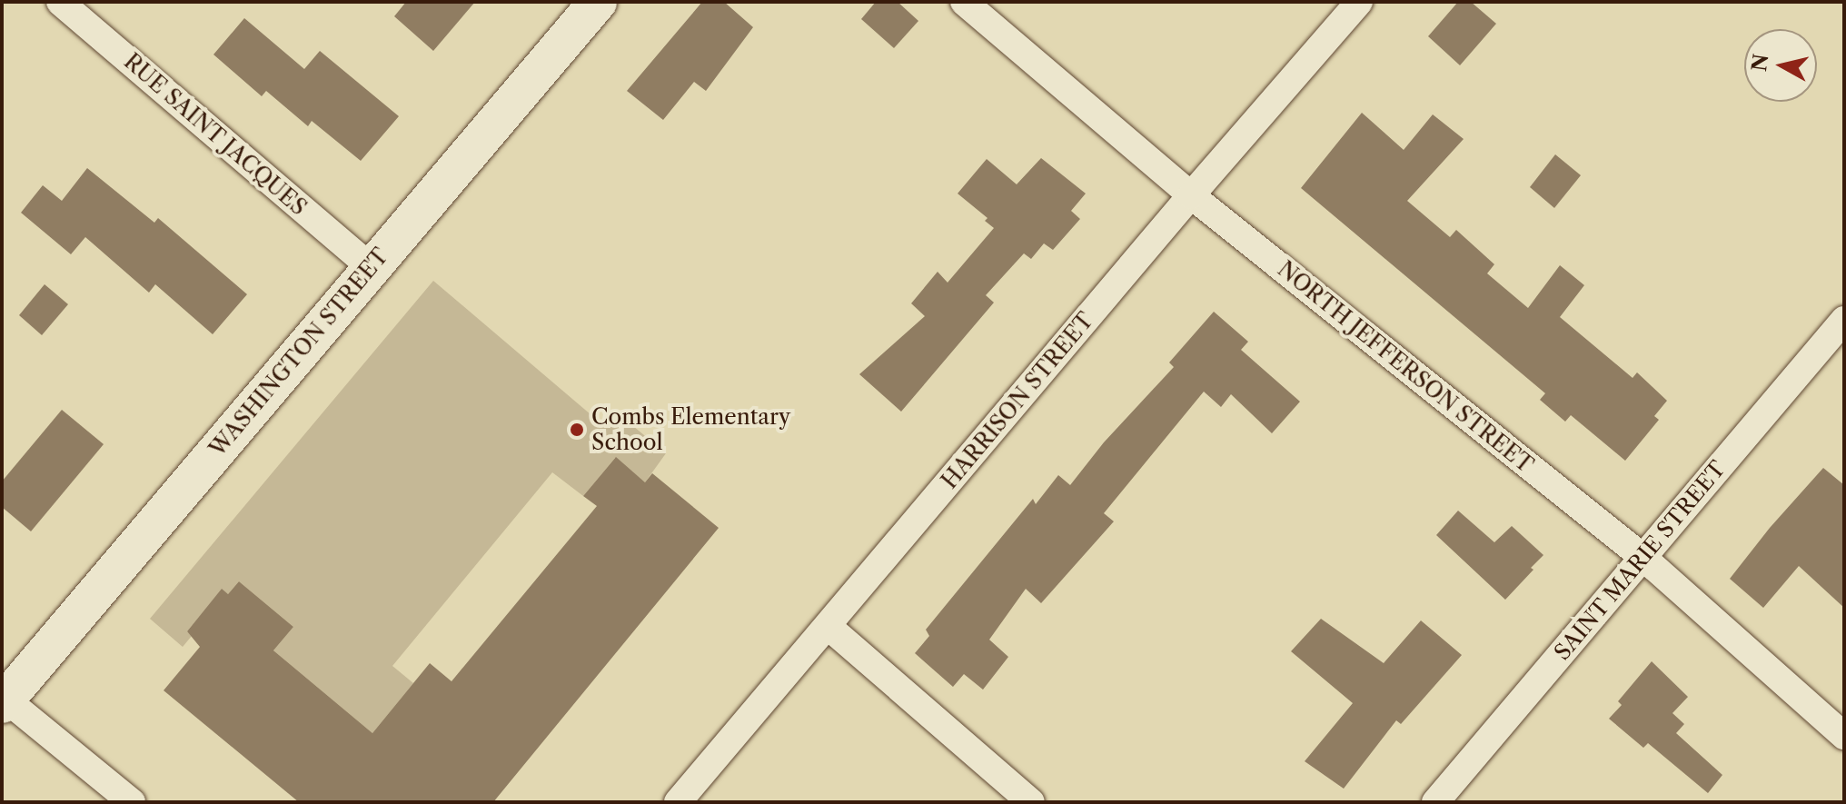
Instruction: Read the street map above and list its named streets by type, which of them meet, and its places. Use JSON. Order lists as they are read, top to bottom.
{
  "streets": {
    "main road": ["WASHINGTON STREET"],
    "street": [
      "RUE SAINT JACQUES",
      "NORTH JEFFERSON STREET",
      "HARRISON STREET",
      "SAINT MARIE STREET"
    ]
  },
  "crossings": [
    ["RUE SAINT JACQUES", "WASHINGTON STREET"],
    ["NORTH JEFFERSON STREET", "HARRISON STREET"],
    ["NORTH JEFFERSON STREET", "SAINT MARIE STREET"]
  ],
  "places": ["Combs Elementary School"],
  "north": "left"
}
